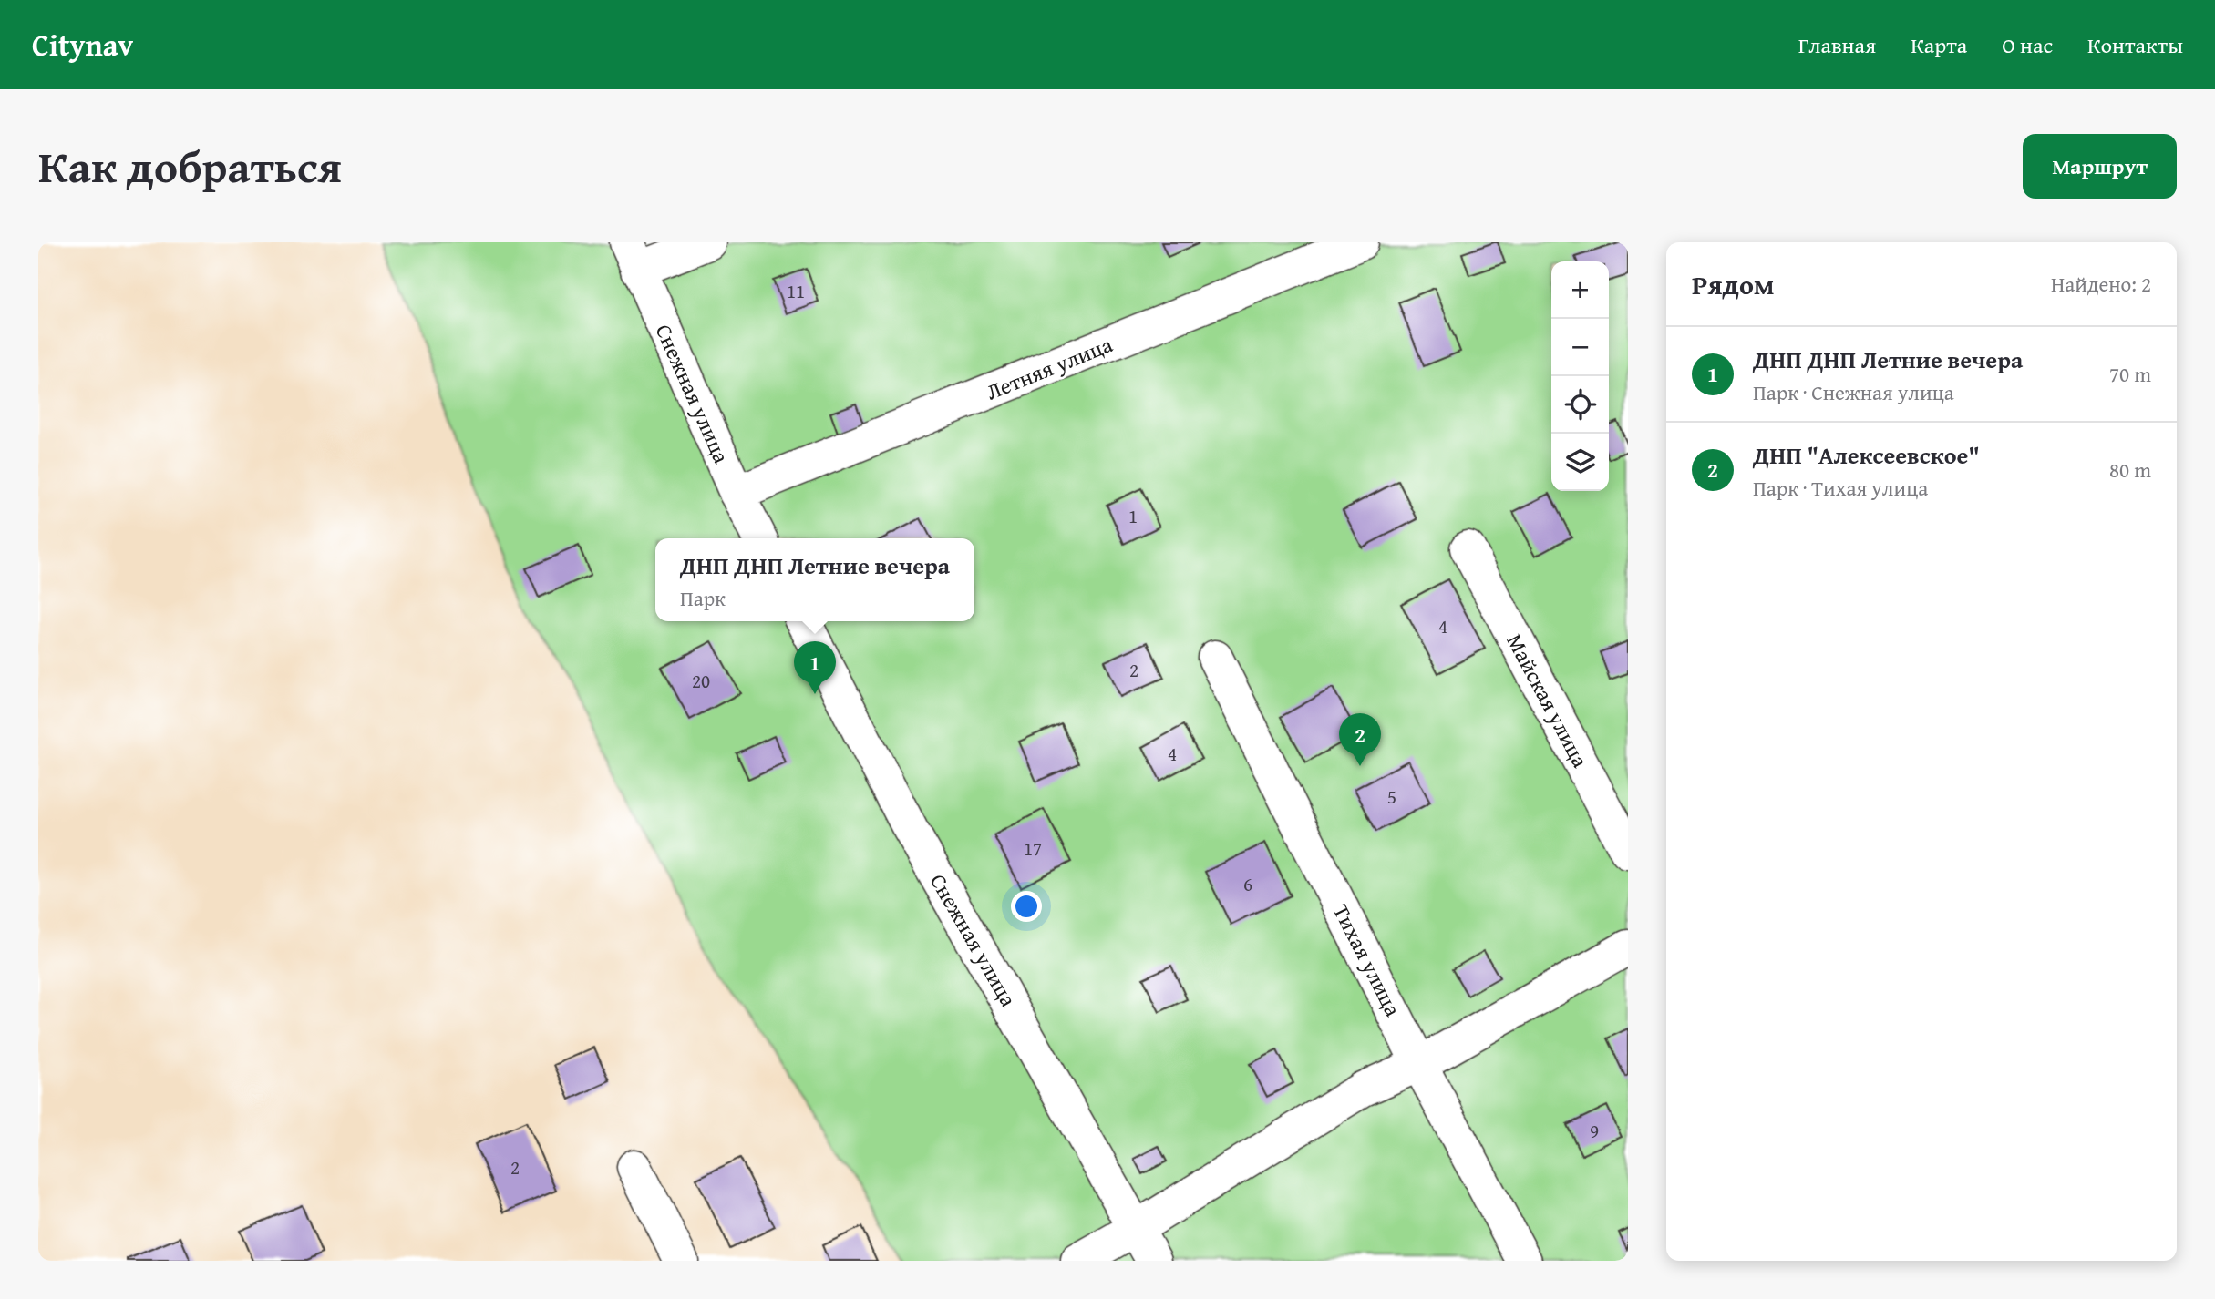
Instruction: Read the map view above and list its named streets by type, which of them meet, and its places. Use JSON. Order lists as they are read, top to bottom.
{
  "streets": {
    "street": [
      "Летняя улица",
      "Снежная улица",
      "Майская улица",
      "Тихая улица"
    ]
  },
  "crossings": [
    ["Летняя улица", "Снежная улица"]
  ],
  "house_numbers": [
    "11",
    "1",
    "4",
    "2",
    "20",
    "4",
    "5",
    "17",
    "6",
    "9",
    "2"
  ],
  "page": {
    "header": "Citynav",
    "nav": [
      "Главная",
      "Карта",
      "О нас",
      "Контакты"
    ],
    "title": "Как добраться",
    "buttons": "Маршрут",
    "heading": ["Рядом", "Найдено: 2"],
    "map_buttons": ["+", "−"],
    "list": [
      {
        "mark": "1",
        "name": "ДНП ДНП Летние вечера",
        "note": "Парк · Снежная улица",
        "value": "70 m"
      },
      {
        "mark": "2",
        "name": "ДНП \"Алексеевское\"",
        "note": "Парк · Тихая улица",
        "value": "80 m"
      }
    ],
    "popup": ["ДНП ДНП Летние вечера", "Парк"],
    "pins": ["1", "2"]
  }
}
